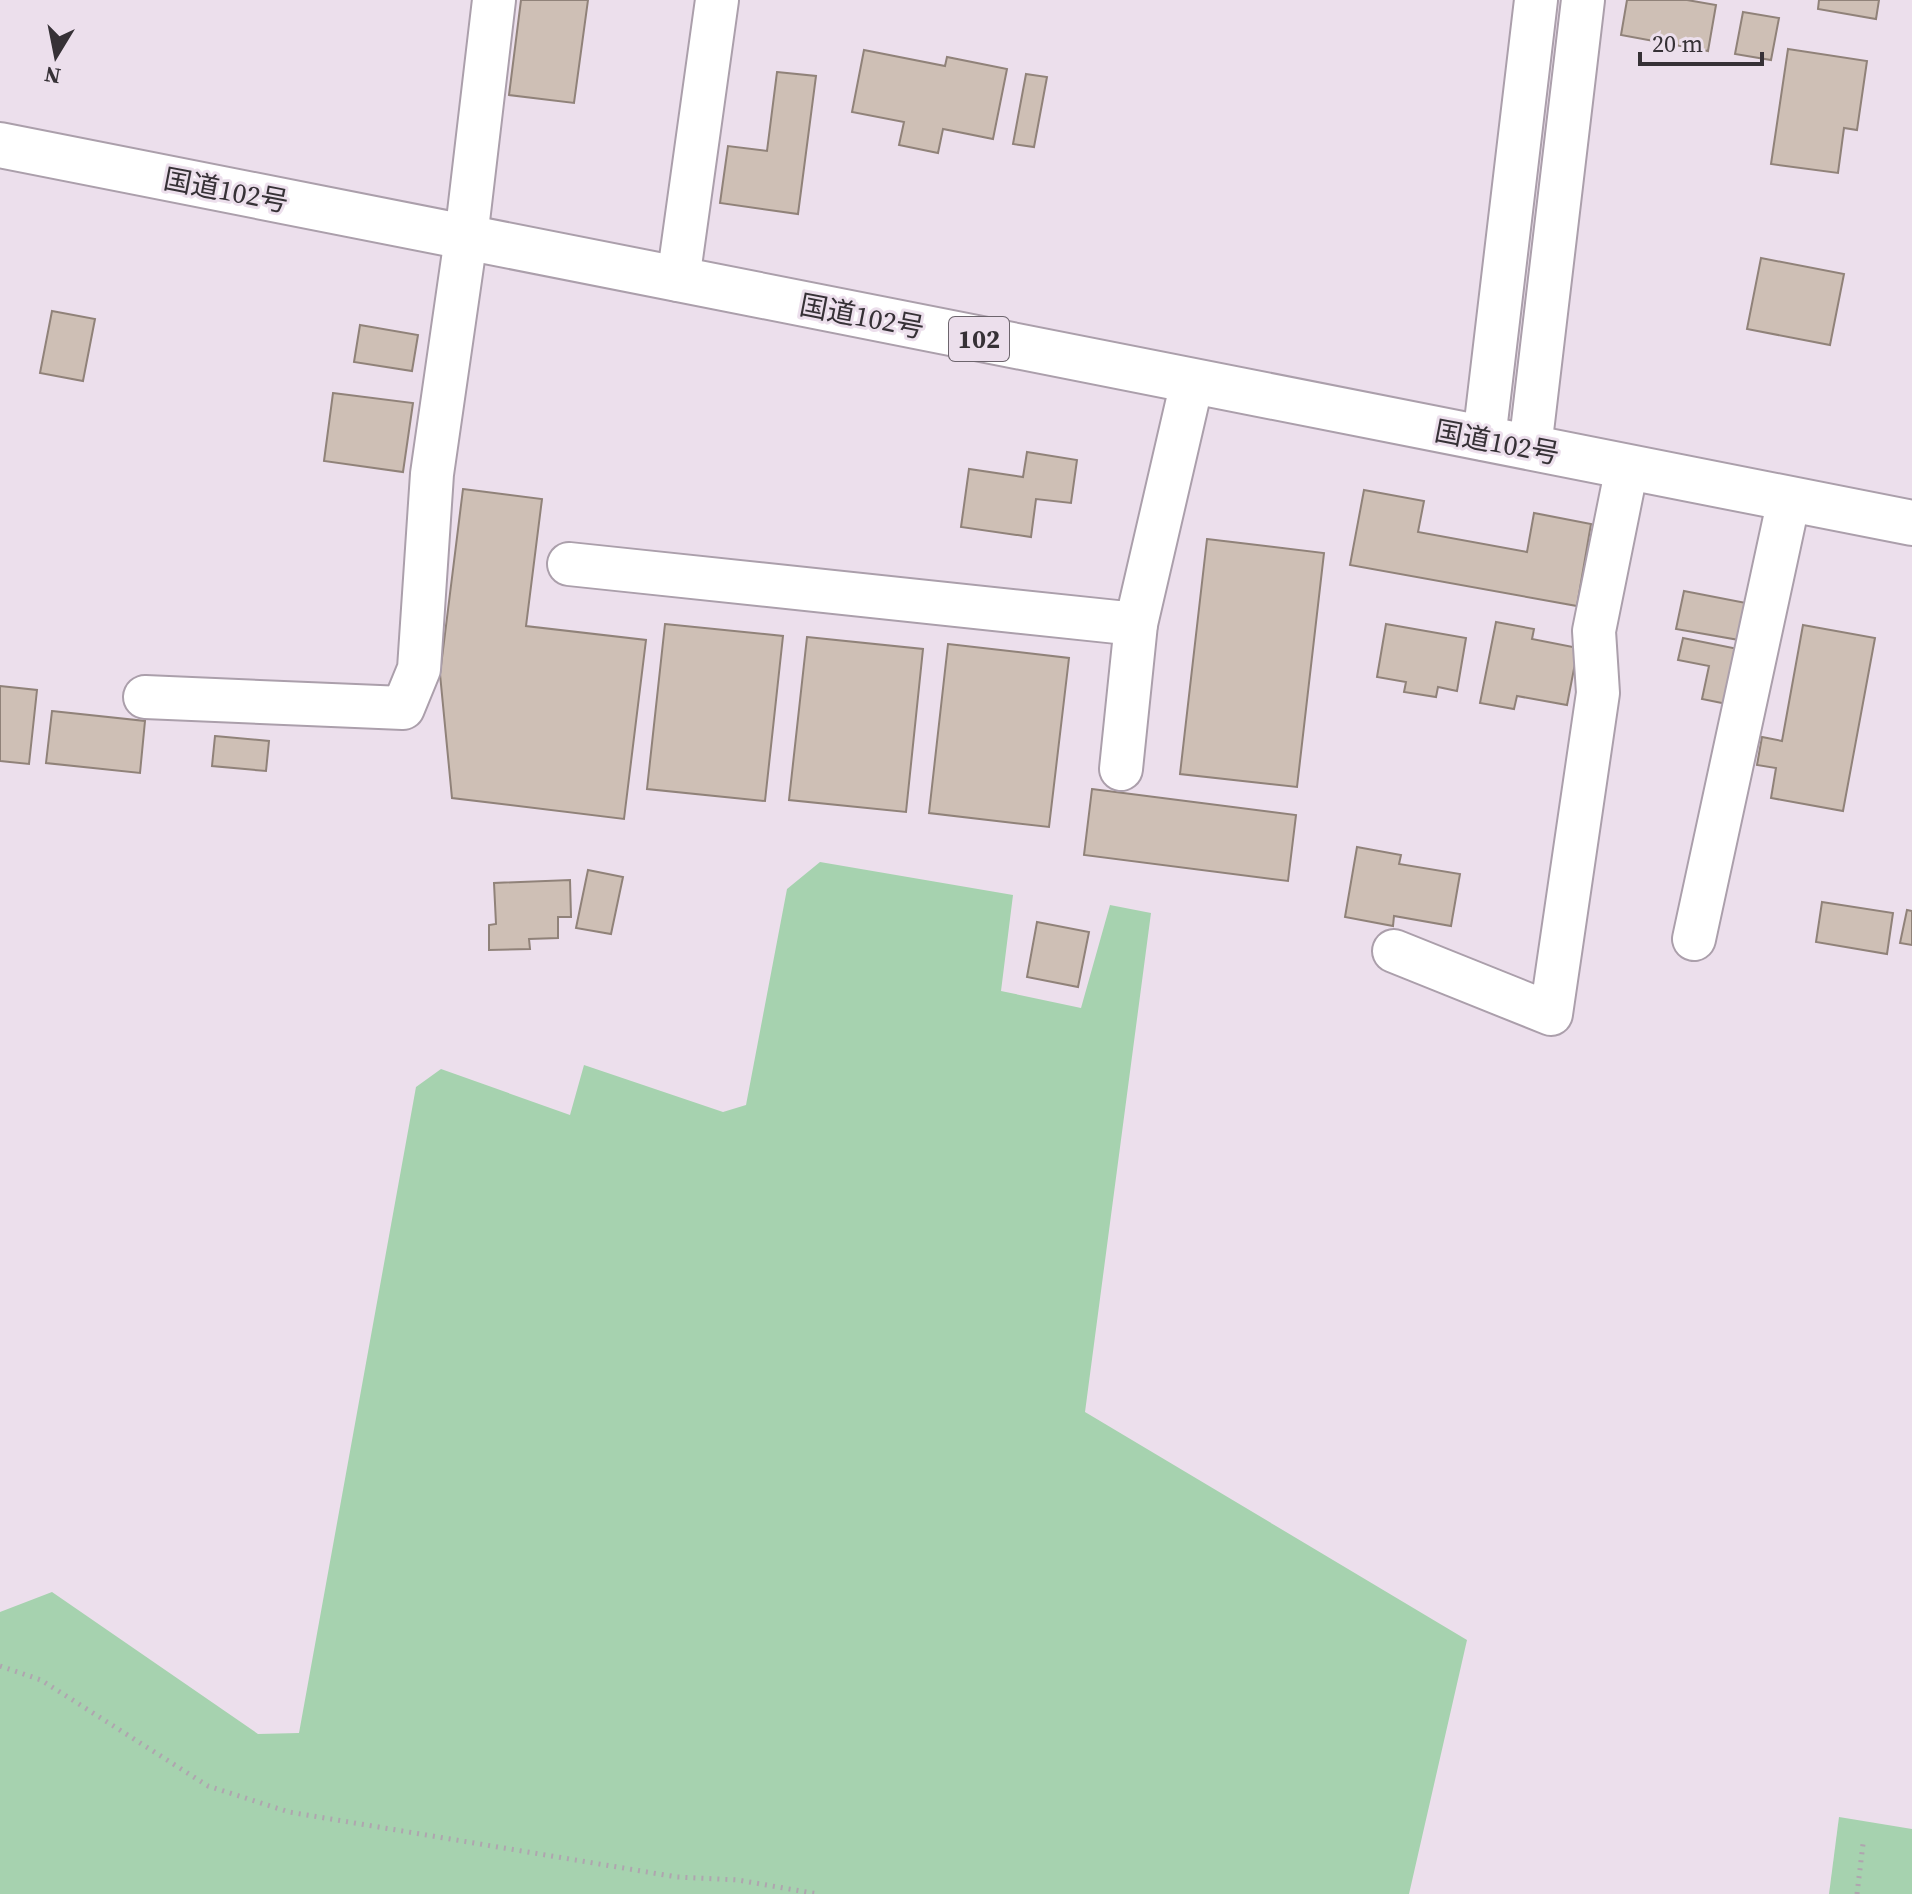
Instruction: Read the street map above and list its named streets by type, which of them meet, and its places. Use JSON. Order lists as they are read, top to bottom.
{
  "streets": {
    "highway": ["国道102号", "102"]
  },
  "scale_bar": "20 m",
  "north": "bottom"
}
